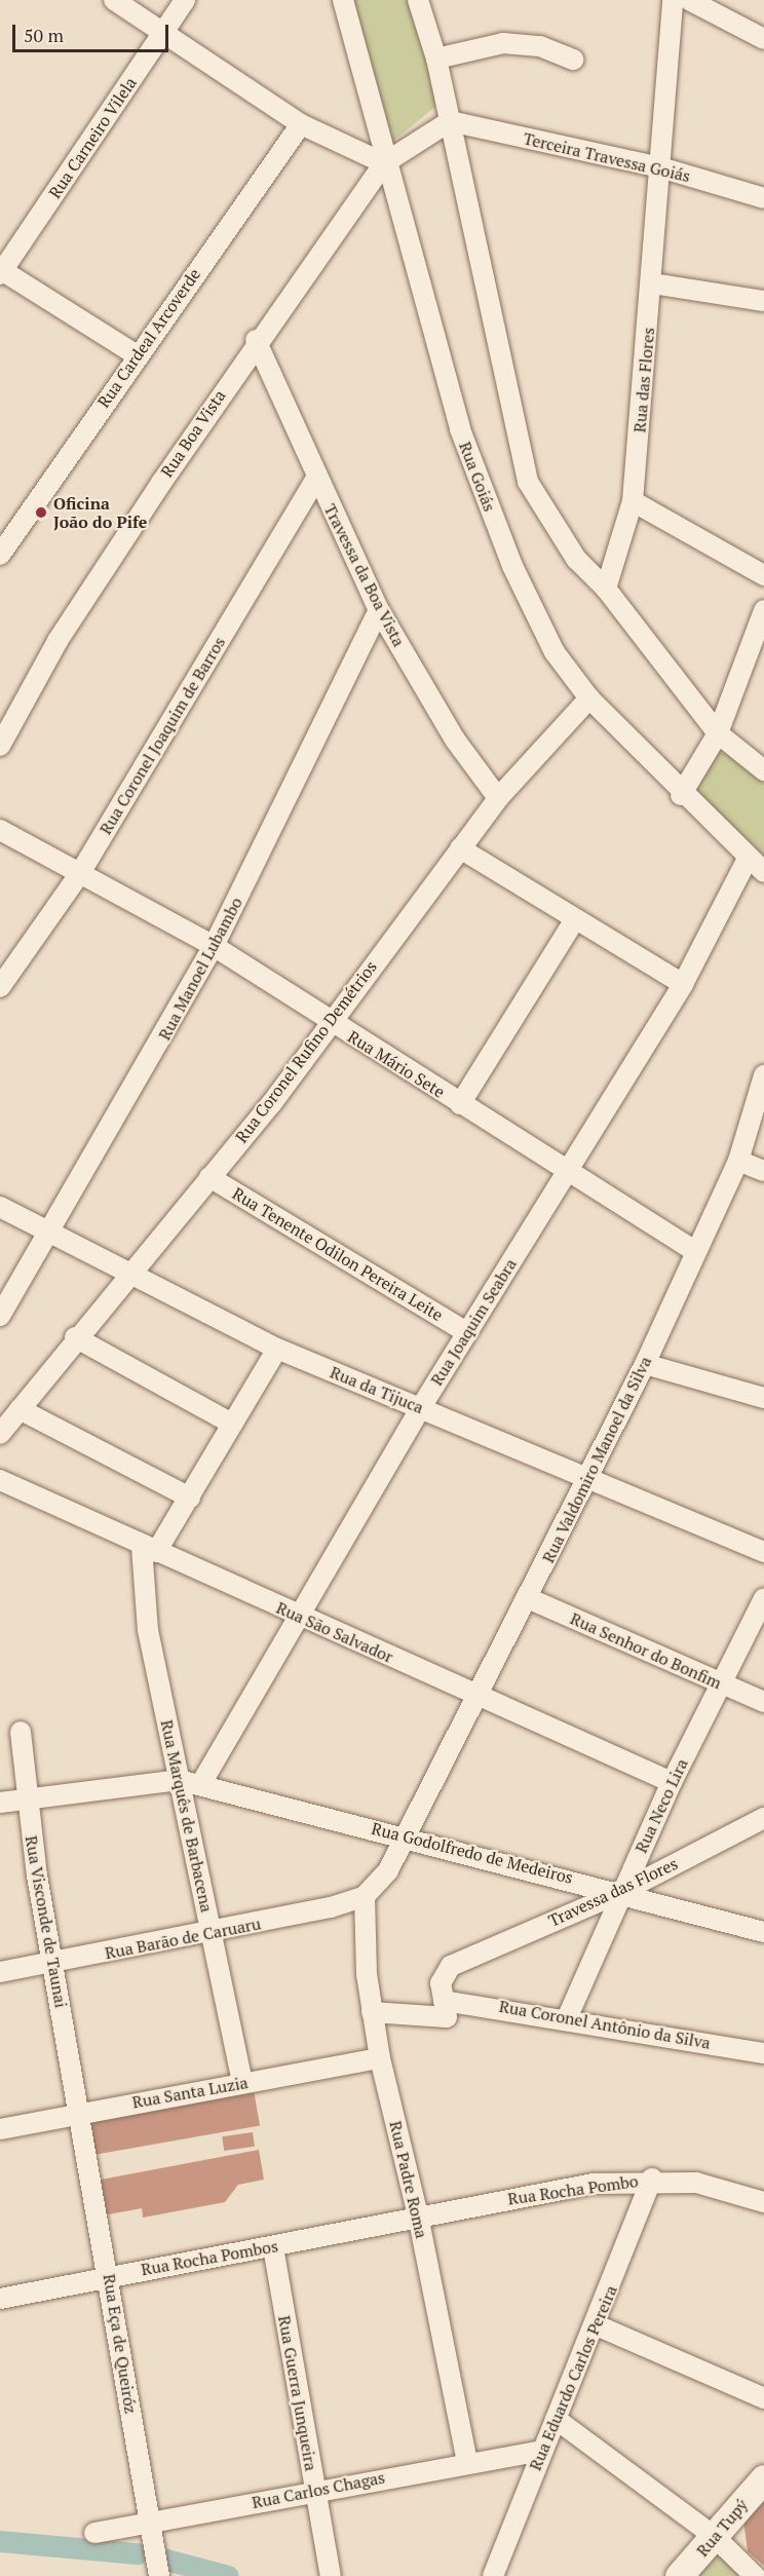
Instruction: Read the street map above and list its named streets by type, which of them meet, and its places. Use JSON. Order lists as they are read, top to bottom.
{
  "streets": {
    "street": [
      "Rua Carneiro Vilela",
      "Terceira Travessa Goiás",
      "Rua Cardeal Arcoverde",
      "Rua das Flores",
      "Rua Boa Vista",
      "Rua Goiás",
      "Travessa da Boa Vista",
      "Rua Coronel Joaquim de Barros",
      "Rua Manoel Lubambo",
      "Rua Coronel Rufino Demétrios",
      "Rua Mário Sete",
      "Rua Tenente Odilon Pereira Leite",
      "Rua Joaquim Seabra",
      "Rua da Tijuca",
      "Rua Valdomiro Manoel da Silva",
      "Rua São Salvador",
      "Rua Senhor do Bonfim",
      "Rua Neco Lira",
      "Rua Marquês de Barbacena",
      "Rua Godolfredo de Medeiros",
      "Travessa das Flores",
      "Rua Visconde de Taunai",
      "Rua Barão de Caruaru",
      "Rua Coronel Antônio da Silva",
      "Rua Santa Luzia",
      "Rua Padre Roma",
      "Rua Rocha Pombo",
      "Rua Rocha Pombos",
      "Rua Eça de Queiróz",
      "Rua Eduardo Carlos Pereira",
      "Rua Guerra Junqueira",
      "Rua Carlos Chagas",
      "Rua Tupý"
    ]
  },
  "crossings": [
    ["Terceira Travessa Goiás", "Rua das Flores"],
    ["Rua Boa Vista", "Rua Goiás"],
    ["Rua Boa Vista", "Travessa da Boa Vista"],
    ["Rua Goiás", "Rua Coronel Rufino Demétrios"],
    ["Rua Goiás", "Rua Joaquim Seabra"],
    ["Travessa da Boa Vista", "Rua Coronel Joaquim de Barros"],
    ["Travessa da Boa Vista", "Rua Manoel Lubambo"],
    ["Travessa da Boa Vista", "Rua Coronel Rufino Demétrios"],
    ["Rua Coronel Joaquim de Barros", "Rua Mário Sete"],
    ["Rua Manoel Lubambo", "Rua Mário Sete"],
    ["Rua Manoel Lubambo", "Rua da Tijuca"],
    ["Rua Coronel Rufino Demétrios", "Rua Mário Sete"],
    ["Rua Coronel Rufino Demétrios", "Rua Tenente Odilon Pereira Leite"],
    ["Rua Coronel Rufino Demétrios", "Rua da Tijuca"],
    ["Rua Mário Sete", "Rua Joaquim Seabra"],
    ["Rua Mário Sete", "Rua Valdomiro Manoel da Silva"],
    ["Rua Tenente Odilon Pereira Leite", "Rua Joaquim Seabra"],
    ["Rua Joaquim Seabra", "Rua da Tijuca"],
    ["Rua Joaquim Seabra", "Rua São Salvador"],
    ["Rua Joaquim Seabra", "Rua Godolfredo de Medeiros"],
    ["Rua da Tijuca", "Rua Valdomiro Manoel da Silva"],
    ["Rua Valdomiro Manoel da Silva", "Rua São Salvador"],
    ["Rua Valdomiro Manoel da Silva", "Rua Senhor do Bonfim"],
    ["Rua Valdomiro Manoel da Silva", "Rua Godolfredo de Medeiros"],
    ["Rua Valdomiro Manoel da Silva", "Rua Barão de Caruaru"],
    ["Rua Valdomiro Manoel da Silva", "Rua Padre Roma"],
    ["Rua São Salvador", "Rua Neco Lira"],
    ["Rua São Salvador", "Rua Marquês de Barbacena"],
    ["Rua Senhor do Bonfim", "Rua Neco Lira"],
    ["Rua Neco Lira", "Rua Godolfredo de Medeiros"],
    ["Rua Neco Lira", "Travessa das Flores"],
    ["Rua Neco Lira", "Rua Coronel Antônio da Silva"],
    ["Rua Marquês de Barbacena", "Rua Godolfredo de Medeiros"],
    ["Rua Marquês de Barbacena", "Rua Barão de Caruaru"],
    ["Rua Marquês de Barbacena", "Rua Santa Luzia"],
    ["Rua Godolfredo de Medeiros", "Travessa das Flores"],
    ["Travessa das Flores", "Rua Coronel Antônio da Silva"],
    ["Rua Visconde de Taunai", "Rua Barão de Caruaru"],
    ["Rua Visconde de Taunai", "Rua Santa Luzia"],
    ["Rua Visconde de Taunai", "Rua Eça de Queiróz"],
    ["Rua Barão de Caruaru", "Rua Padre Roma"],
    ["Rua Coronel Antônio da Silva", "Rua Padre Roma"],
    ["Rua Santa Luzia", "Rua Padre Roma"],
    ["Rua Santa Luzia", "Rua Eça de Queiróz"],
    ["Rua Padre Roma", "Rua Rocha Pombo"],
    ["Rua Padre Roma", "Rua Rocha Pombos"],
    ["Rua Padre Roma", "Rua Carlos Chagas"],
    ["Rua Rocha Pombo", "Rua Rocha Pombos"],
    ["Rua Rocha Pombo", "Rua Eduardo Carlos Pereira"],
    ["Rua Rocha Pombos", "Rua Eça de Queiróz"],
    ["Rua Rocha Pombos", "Rua Guerra Junqueira"],
    ["Rua Eça de Queiróz", "Rua Carlos Chagas"],
    ["Rua Eduardo Carlos Pereira", "Rua Carlos Chagas"],
    ["Rua Guerra Junqueira", "Rua Carlos Chagas"]
  ],
  "places": ["Oficina João do Pife"],
  "scale_bar": "50 m"
}
